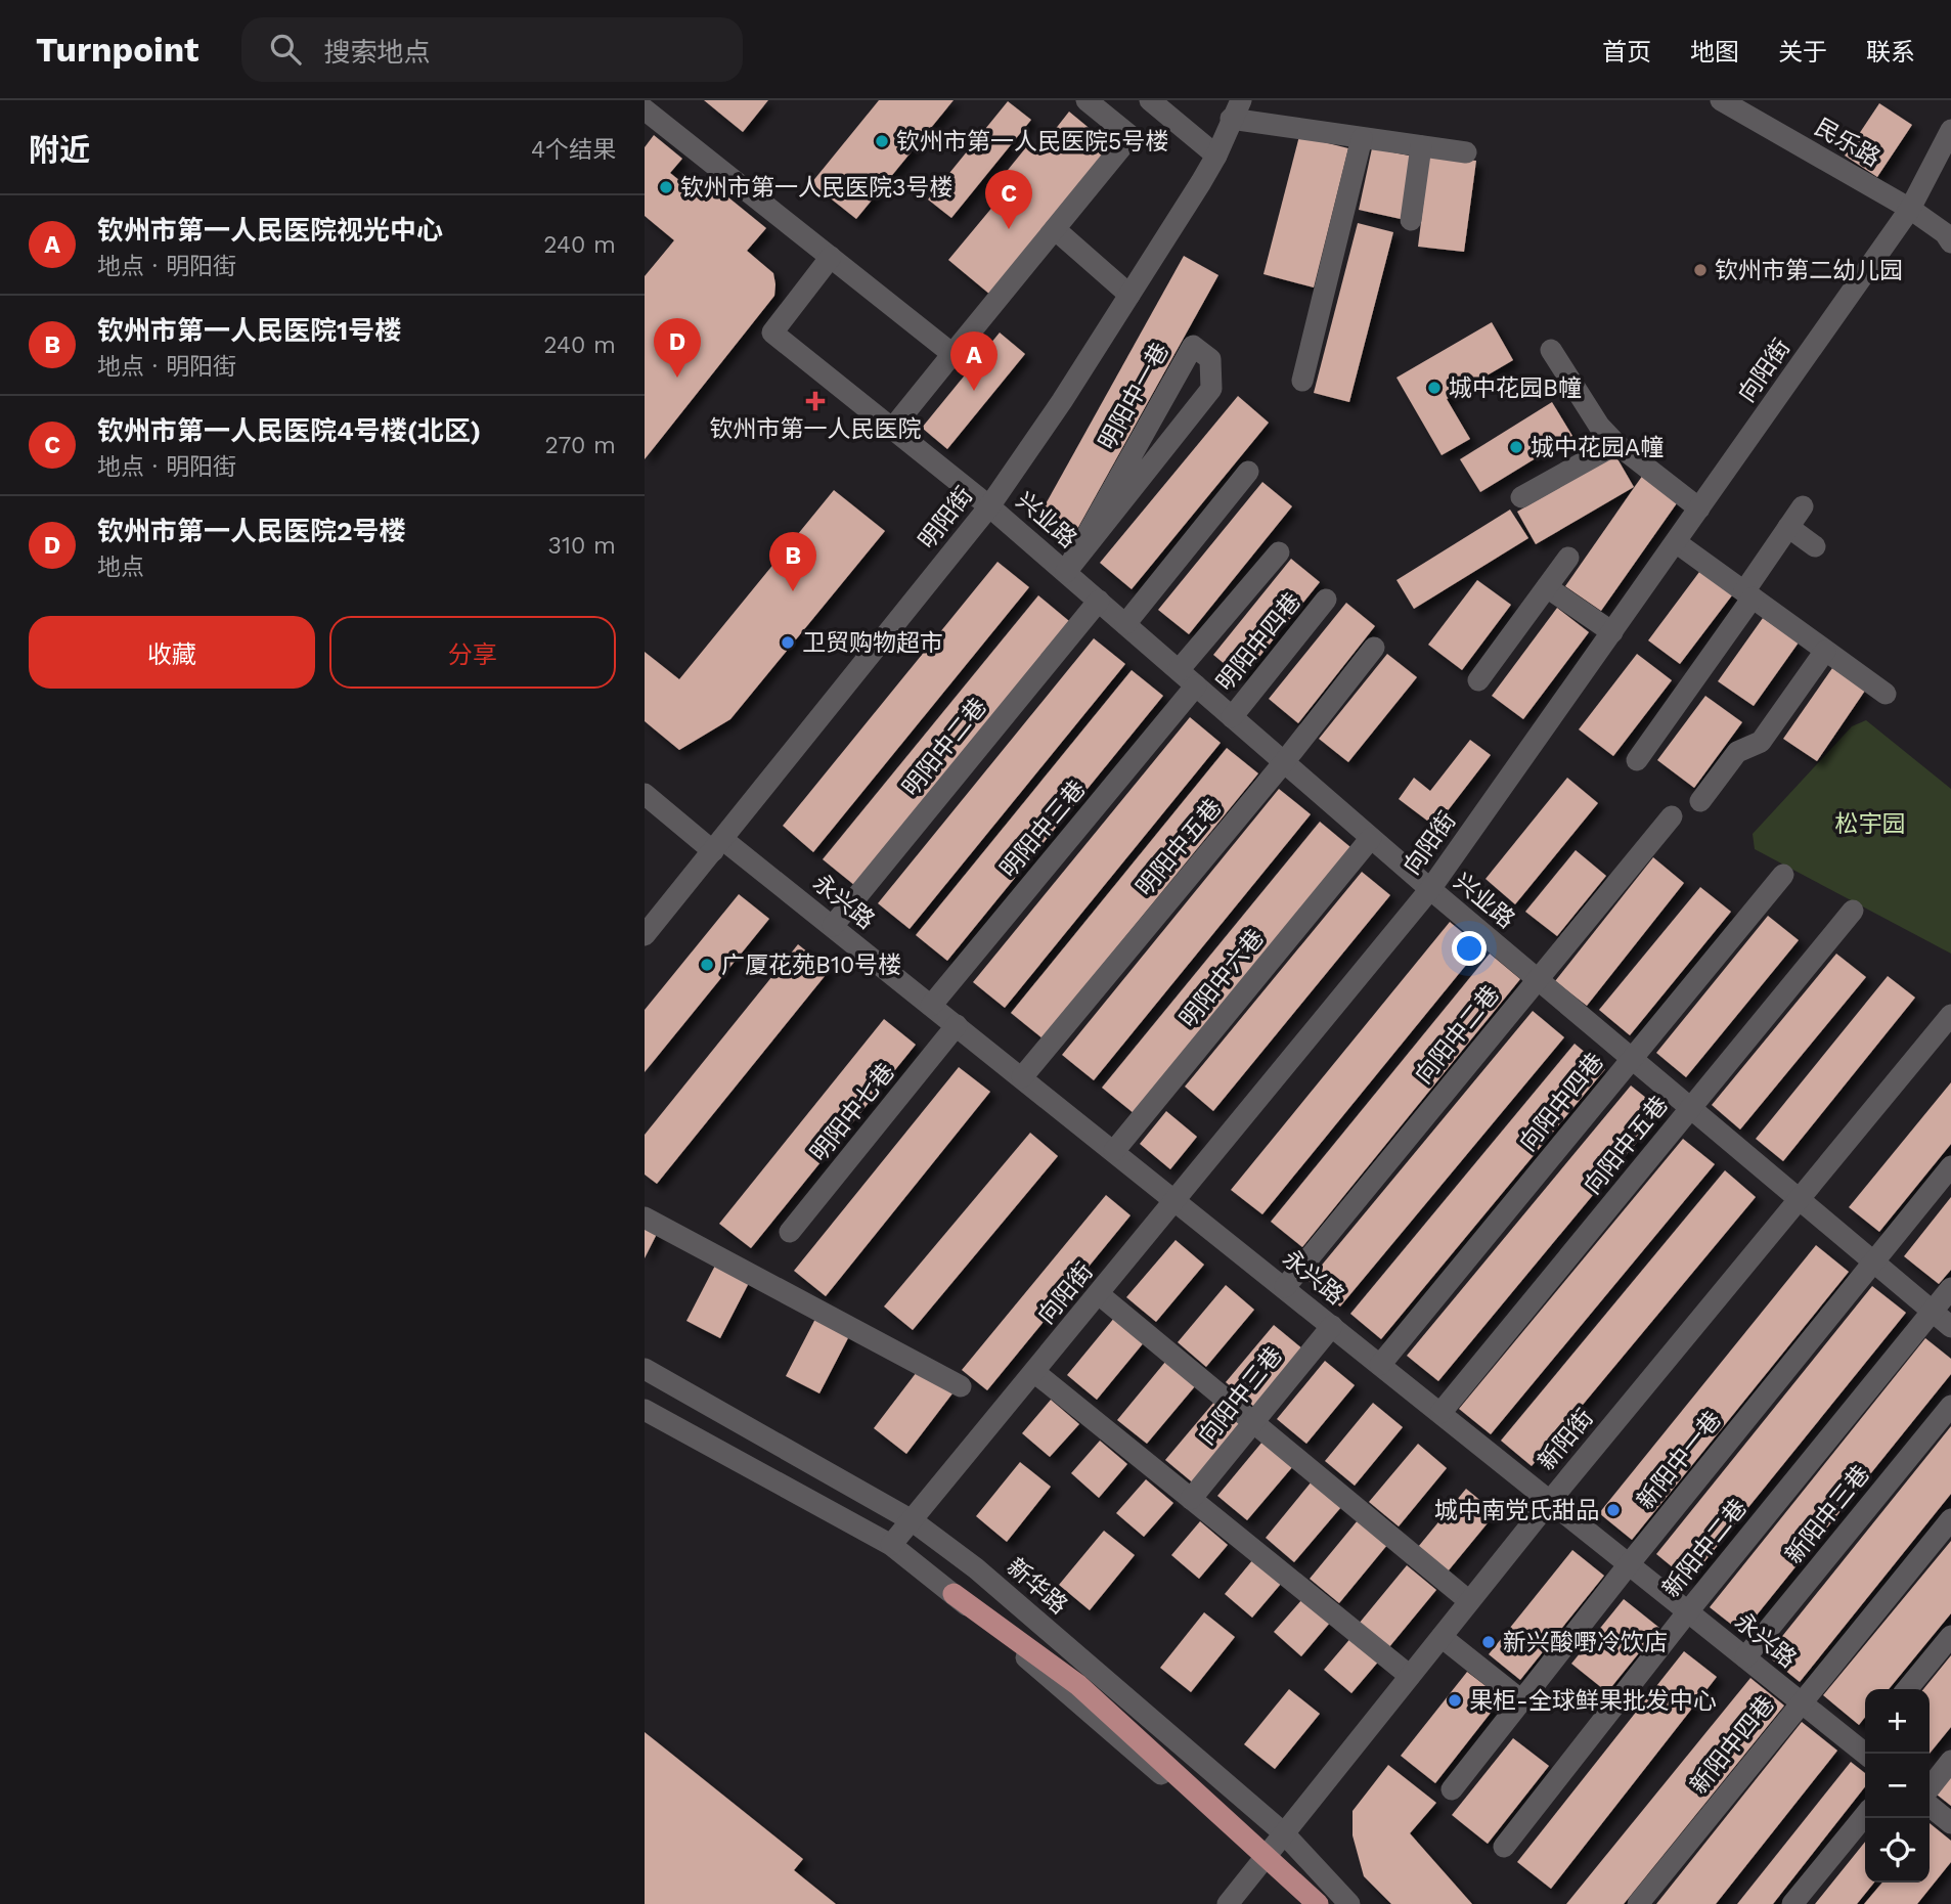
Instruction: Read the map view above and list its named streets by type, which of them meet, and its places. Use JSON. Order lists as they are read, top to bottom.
{
  "streets": {
    "street": [
      "民乐路",
      "向阳街",
      "明阳中一巷",
      "明阳街",
      "兴业路",
      "明阳中四巷",
      "明阳中二巷",
      "明阳中三巷",
      "明阳中五巷",
      "永兴路",
      "明阳中六巷",
      "向阳中二巷",
      "向阳中四巷",
      "明阳中七巷",
      "向阳中五巷",
      "向阳中三巷",
      "新阳街",
      "新阳中一巷",
      "新阳中三巷",
      "新阳中二巷",
      "新华路",
      "新阳中四巷"
    ]
  },
  "crossings": [
    ["民乐路", "向阳街"],
    ["向阳街", "兴业路"],
    ["向阳街", "永兴路"],
    ["向阳街", "新华路"],
    ["明阳中一巷", "兴业路"],
    ["明阳街", "兴业路"],
    ["明阳街", "永兴路"],
    ["兴业路", "明阳中四巷"],
    ["兴业路", "明阳中二巷"],
    ["兴业路", "明阳中三巷"],
    ["兴业路", "明阳中五巷"],
    ["兴业路", "明阳中六巷"],
    ["兴业路", "向阳中二巷"],
    ["兴业路", "向阳中四巷"],
    ["兴业路", "向阳中五巷"],
    ["兴业路", "新阳街"],
    ["兴业路", "新阳中一巷"],
    ["兴业路", "新阳中二巷"],
    ["明阳中二巷", "永兴路"],
    ["明阳中三巷", "永兴路"],
    ["明阳中五巷", "永兴路"],
    ["永兴路", "明阳中六巷"],
    ["永兴路", "向阳中二巷"],
    ["永兴路", "向阳中四巷"],
    ["永兴路", "明阳中七巷"],
    ["永兴路", "向阳中五巷"],
    ["永兴路", "向阳中三巷"],
    ["永兴路", "新阳街"],
    ["永兴路", "新阳中一巷"],
    ["永兴路", "新阳中三巷"],
    ["永兴路", "新阳中二巷"],
    ["永兴路", "新阳中四巷"],
    ["新阳街", "新华路"]
  ],
  "parks": ["松宇园"],
  "places": {
    "other": [
      "钦州市第一人民医院5号楼",
      "钦州市第一人民医院3号楼",
      "钦州市第二幼儿园",
      "城中花园B幢",
      "城中花园A幢",
      "卫贸购物超市",
      "广厦花苑B10号楼",
      "城中南党氏甜品",
      "新兴酸嘢冷饮店",
      "果柜-全球鲜果批发中心"
    ],
    "health": ["钦州市第一人民医院"]
  },
  "page": {
    "header": "Turnpoint",
    "search": "搜索地点",
    "nav": [
      "首页",
      "地图",
      "关于",
      "联系"
    ],
    "heading": ["附近", "4个结果"],
    "pins": [
      "C",
      "D",
      "A",
      "B"
    ],
    "list": [
      {
        "mark": "A",
        "name": "钦州市第一人民医院视光中心",
        "note": "地点 · 明阳街",
        "value": "240 m"
      },
      {
        "mark": "B",
        "name": "钦州市第一人民医院1号楼",
        "note": "地点 · 明阳街",
        "value": "240 m"
      },
      {
        "mark": "C",
        "name": "钦州市第一人民医院4号楼(北区)",
        "note": "地点 · 明阳街",
        "value": "270 m"
      },
      {
        "mark": "D",
        "name": "钦州市第一人民医院2号楼",
        "note": "地点",
        "value": "310 m"
      }
    ],
    "buttons": ["收藏", "分享"],
    "map_buttons": ["+", "−"]
  }
}
